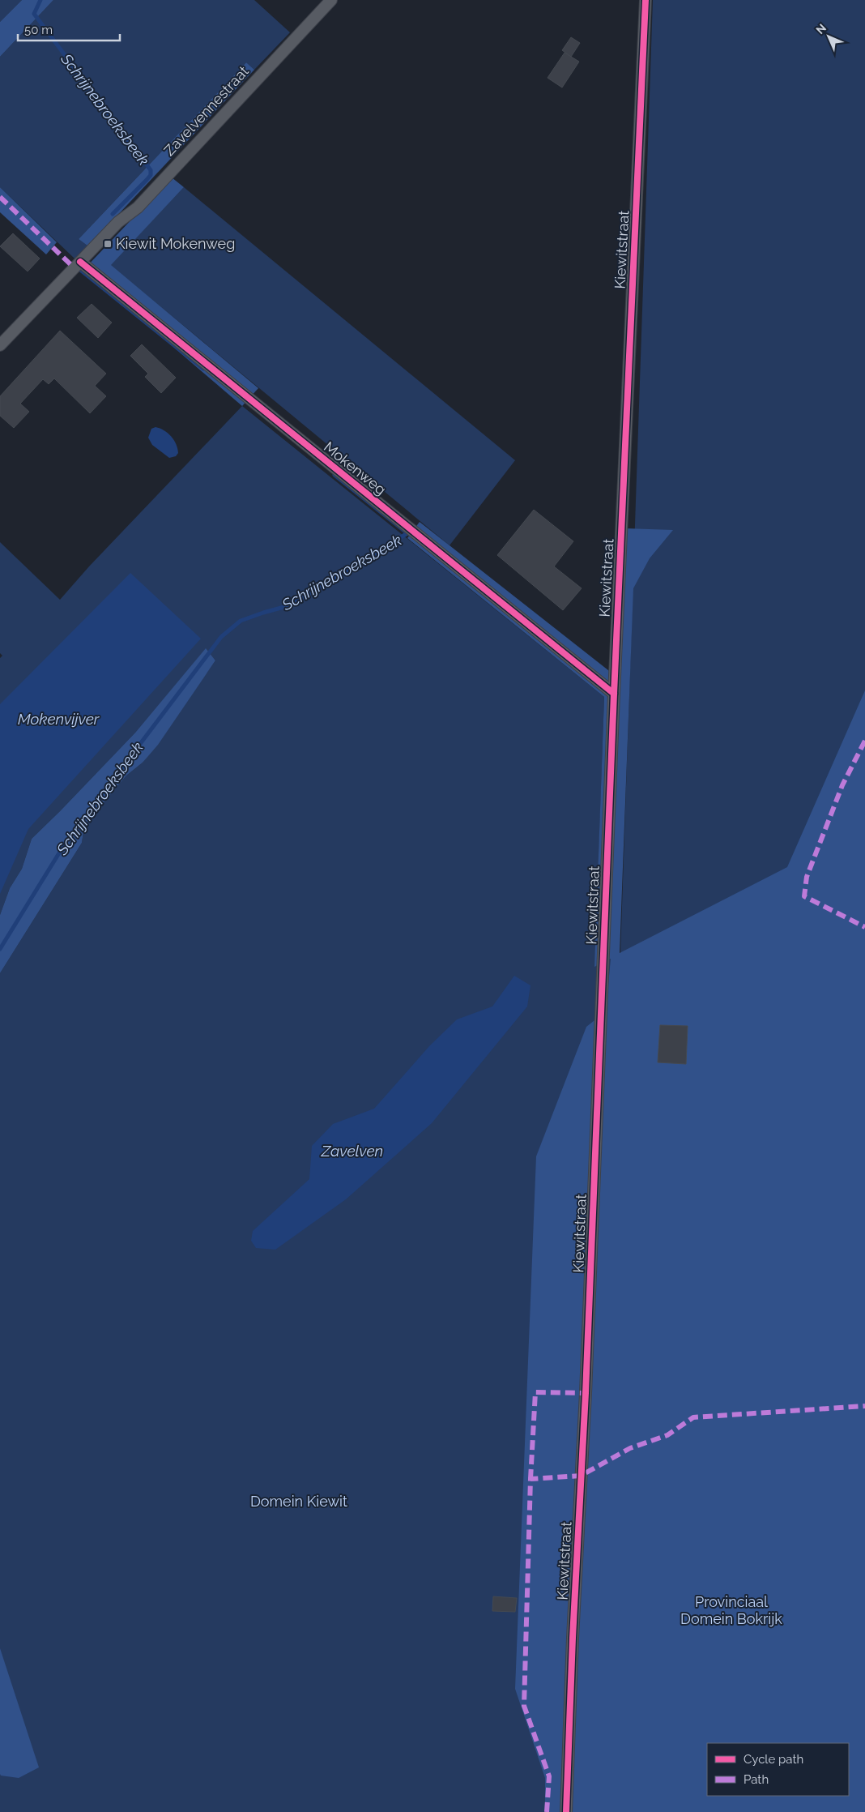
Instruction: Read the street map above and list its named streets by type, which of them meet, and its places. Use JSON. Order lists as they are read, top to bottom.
{
  "streets": {
    "street": ["Zavelvennestraat", "Kiewitstraat", "Mokenweg"]
  },
  "crossings": [
    ["Zavelvennestraat", "Mokenweg"],
    ["Kiewitstraat", "Mokenweg"]
  ],
  "water": ["Schrijnebroeksbeek", "Mokenvijver", "Zavelven"],
  "parks": ["Domein Kiewit", "Provinciaal Domein Bokrijk"],
  "places": {
    "transit": ["Kiewit Mokenweg"]
  },
  "legend": ["Cycle path", "Path"],
  "scale_bar": "50 m",
  "north": "top left"
}
